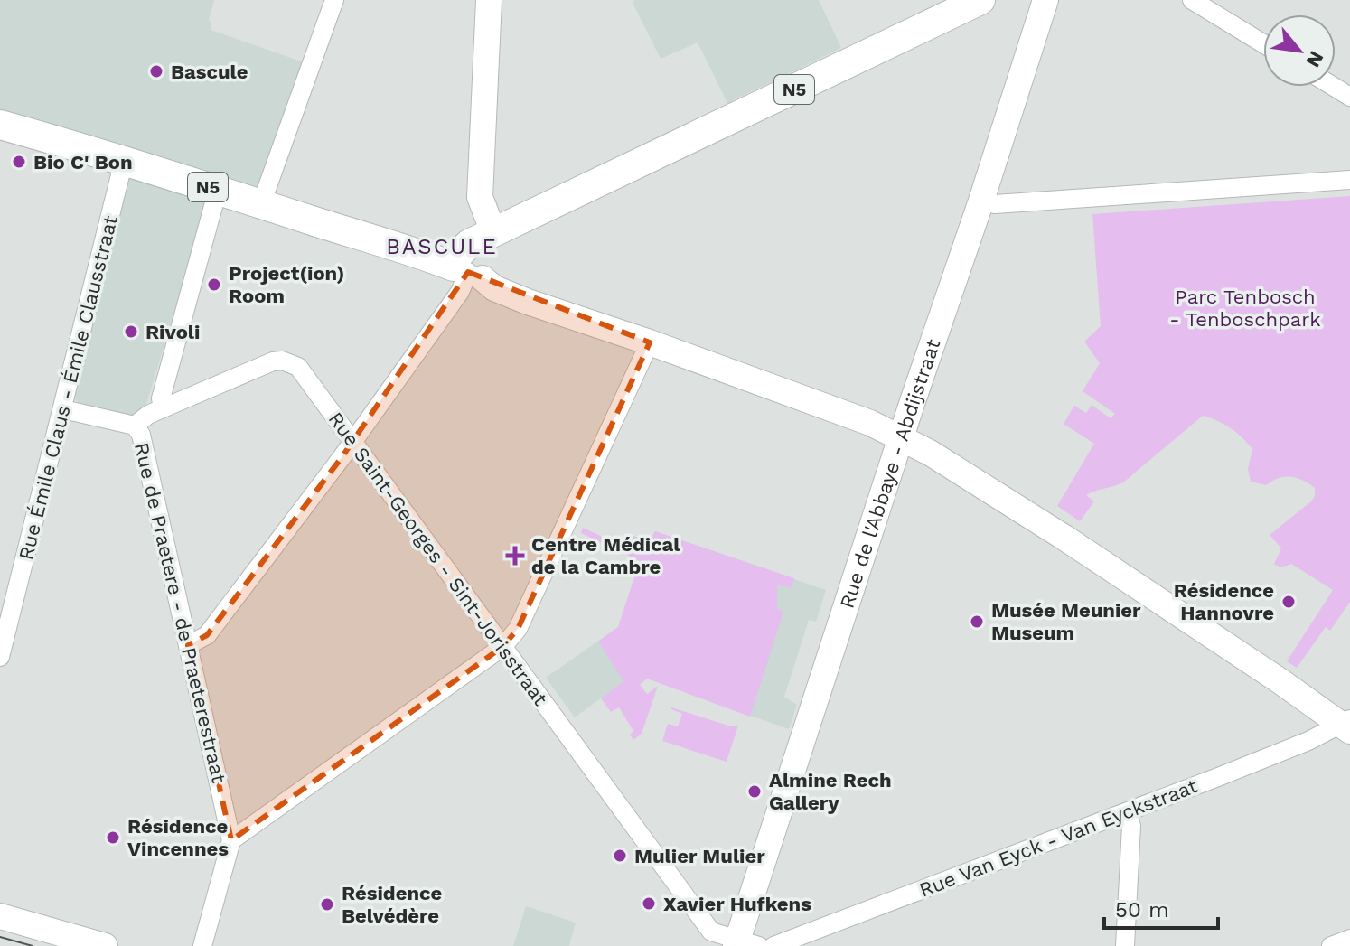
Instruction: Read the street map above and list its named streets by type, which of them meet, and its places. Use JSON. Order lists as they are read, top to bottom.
{
  "streets": {
    "main road": ["N5"],
    "street": [
      "Rue Émile Claus - Émile Clausstraat",
      "Rue de l'Abbaye - Abdijstraat",
      "Rue Saint-Georges - Sint-Jorisstraat",
      "Rue de Praetere - de Praeterestraat",
      "Rue Van Eyck - Van Eyckstraat"
    ]
  },
  "crossings": [
    ["N5", "Rue Émile Claus - Émile Clausstraat"],
    ["Rue de l'Abbaye - Abdijstraat", "Rue Saint-Georges - Sint-Jorisstraat"],
    ["Rue Saint-Georges - Sint-Jorisstraat", "Rue de Praetere - de Praeterestraat"]
  ],
  "districts": ["BASCULE"],
  "parks": ["Parc Tenbosch - Tenboschpark"],
  "places": {
    "other": [
      "Bascule",
      "Bio C' Bon",
      "Project(ion) Room",
      "Rivoli",
      "Résidence Hannovre",
      "Musée Meunier Museum",
      "Almine Rech Gallery",
      "Résidence Vincennes",
      "Mulier Mulier",
      "Xavier Hufkens",
      "Résidence Belvédère"
    ],
    "health": ["Centre Médical de la Cambre"]
  },
  "scale_bar": "50 m",
  "north": "bottom right"
}
